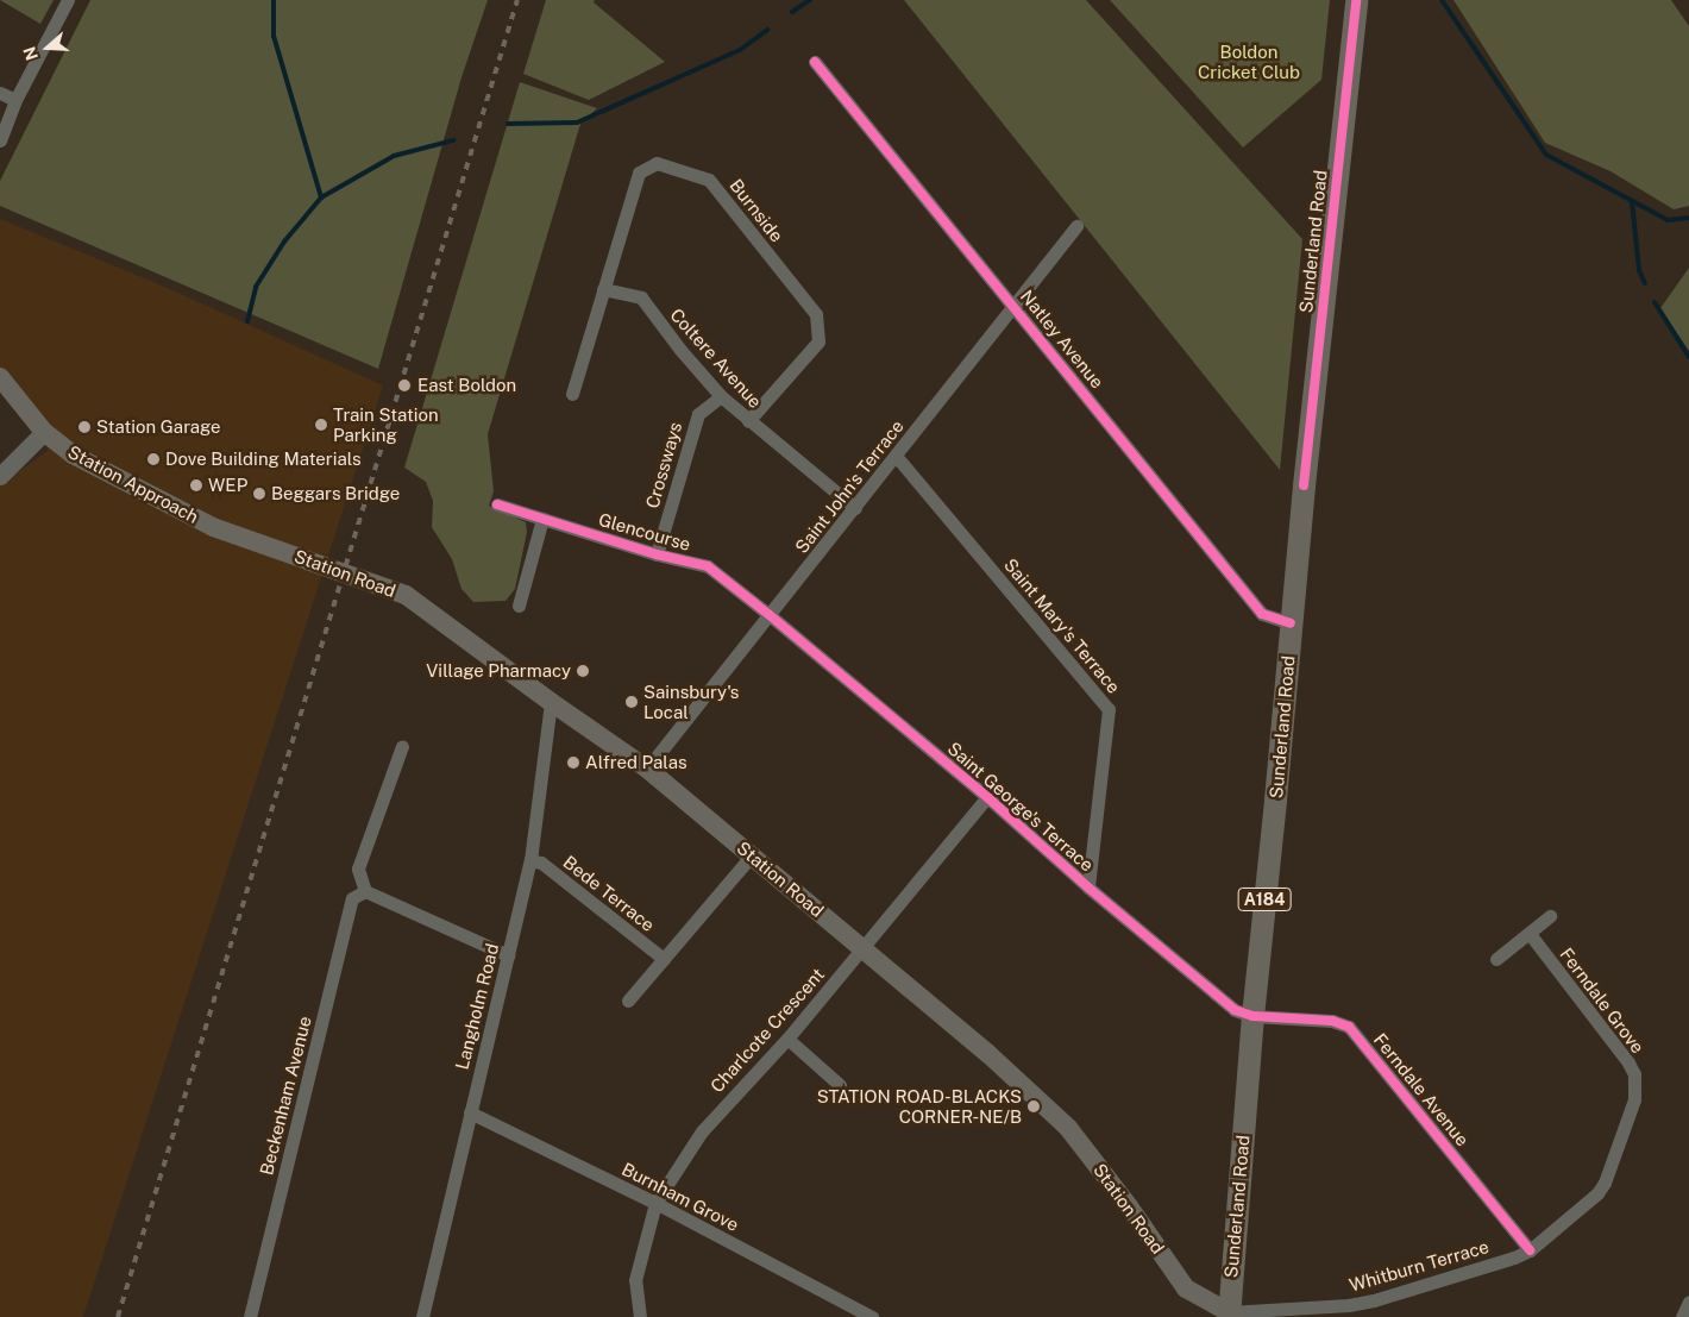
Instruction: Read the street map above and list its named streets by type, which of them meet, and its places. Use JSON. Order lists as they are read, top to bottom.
{
  "streets": {
    "main road": [
      "Sunderland Road",
      "Station Approach",
      "Station Road",
      "A184"
    ],
    "street": [
      "Burnside",
      "Natley Avenue",
      "Coltere Avenue",
      "Crossways",
      "Saint John's Terrace",
      "Glencourse",
      "Saint Mary's Terrace",
      "Saint George's Terrace",
      "Bede Terrace",
      "Ferndale Grove",
      "Langholm Road",
      "Charlcote Crescent",
      "Ferndale Avenue",
      "Beckenham Avenue",
      "Burnham Grove",
      "Whitburn Terrace"
    ]
  },
  "crossings": [
    ["Burnside", "Coltere Avenue"],
    ["Sunderland Road", "Natley Avenue"],
    ["Sunderland Road", "Station Road"],
    ["Sunderland Road", "Saint George's Terrace"],
    ["Sunderland Road", "Ferndale Avenue"],
    ["Sunderland Road", "Whitburn Terrace"],
    ["Natley Avenue", "Saint John's Terrace"],
    ["Coltere Avenue", "Crossways"],
    ["Coltere Avenue", "Saint John's Terrace"],
    ["Crossways", "Glencourse"],
    ["Station Approach", "Station Road"],
    ["Saint John's Terrace", "Glencourse"],
    ["Saint John's Terrace", "Station Road"],
    ["Saint John's Terrace", "Saint Mary's Terrace"],
    ["Saint John's Terrace", "Saint George's Terrace"],
    ["Glencourse", "Saint George's Terrace"],
    ["Station Road", "Langholm Road"],
    ["Station Road", "Charlcote Crescent"],
    ["Station Road", "Whitburn Terrace"],
    ["Saint Mary's Terrace", "Saint George's Terrace"],
    ["Saint George's Terrace", "Charlcote Crescent"],
    ["Saint George's Terrace", "Ferndale Avenue"],
    ["Bede Terrace", "Langholm Road"],
    ["Ferndale Grove", "Whitburn Terrace"],
    ["Langholm Road", "Burnham Grove"],
    ["Charlcote Crescent", "Burnham Grove"],
    ["Ferndale Avenue", "Whitburn Terrace"]
  ],
  "parks": ["Boldon Cricket Club"],
  "places": [
    "East Boldon",
    "Train Station Parking",
    "Station Garage",
    "Dove Building Materials",
    "WEP",
    "Beggars Bridge",
    "Village Pharmacy",
    "Sainsbury's Local",
    "Alfred Palas",
    "STATION ROAD-BLACKS CORNER-NE/B"
  ],
  "north": "left"
}
